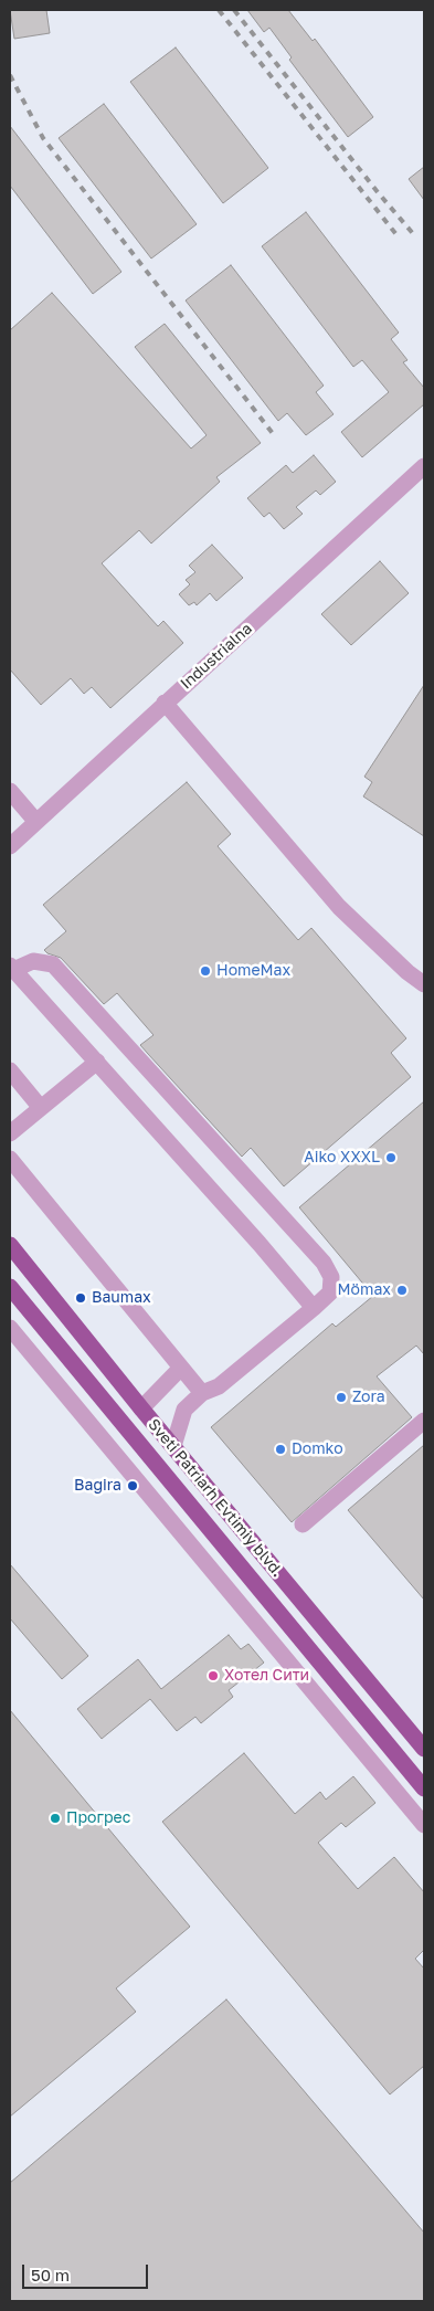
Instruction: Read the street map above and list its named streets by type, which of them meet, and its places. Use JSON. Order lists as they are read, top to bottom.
{
  "streets": {
    "main road": ["Sveti Patriarh Evtimiy blvd."],
    "street": ["Industrialna"]
  },
  "places": [
    "HomeMax",
    "Aiko XXXL",
    "Mömax",
    "Baumax",
    "Zora",
    "Domko",
    "Bagira",
    "Хотел Сити",
    "Прогрес"
  ],
  "scale_bar": "50 m"
}
